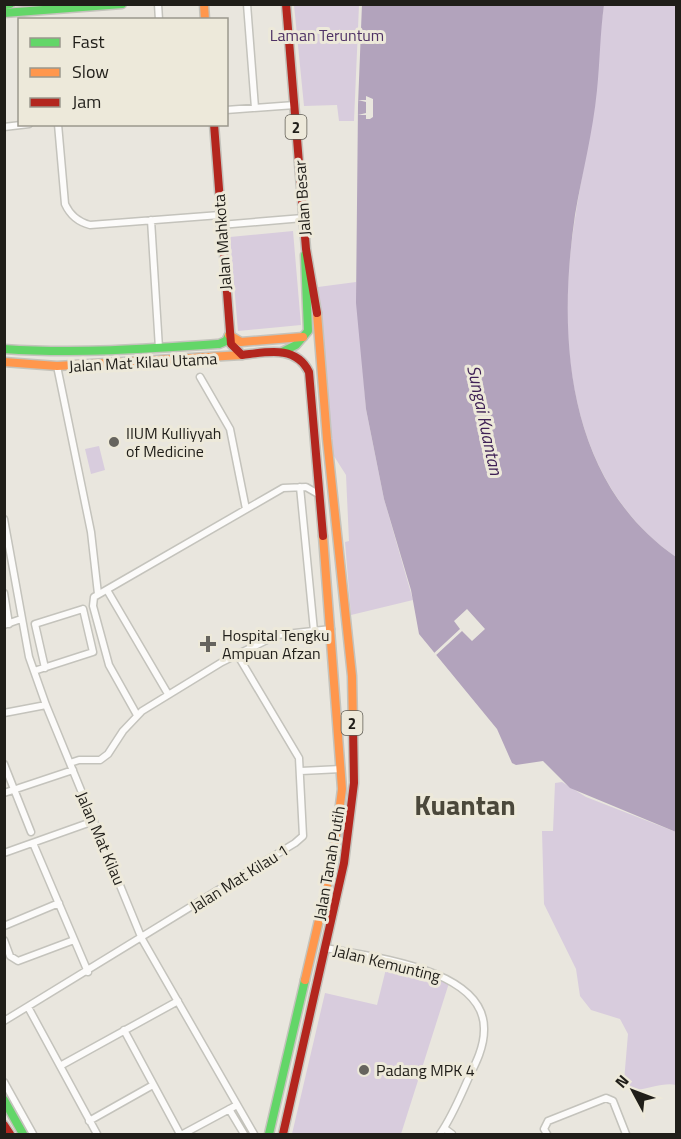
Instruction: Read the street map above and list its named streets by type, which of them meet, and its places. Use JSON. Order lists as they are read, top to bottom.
{
  "streets": {
    "main road": [
      "2",
      "Jalan Besar",
      "Jalan Mahkota",
      "Jalan Mat Kilau Utama",
      "Jalan Tanah Putih"
    ],
    "street": ["Jalan Mat Kilau", "Jalan Mat Kilau 1", "Jalan Kemunting"]
  },
  "crossings": [
    ["Jalan Besar", "Jalan Tanah Putih"],
    ["Jalan Mahkota", "Jalan Mat Kilau Utama"],
    ["Jalan Mat Kilau Utama", "Jalan Tanah Putih"],
    ["Jalan Mat Kilau", "Jalan Mat Kilau 1"],
    ["Jalan Tanah Putih", "Jalan Kemunting"]
  ],
  "districts": ["Kuantan"],
  "water": ["Sungai Kuantan"],
  "parks": ["Laman Teruntum"],
  "places": {
    "other": ["IIUM Kulliyyah of Medicine", "Padang MPK 4"],
    "health": ["Hospital Tengku Ampuan Afzan"]
  },
  "legend": ["Fast", "Slow", "Jam"],
  "north": "top left"
}
